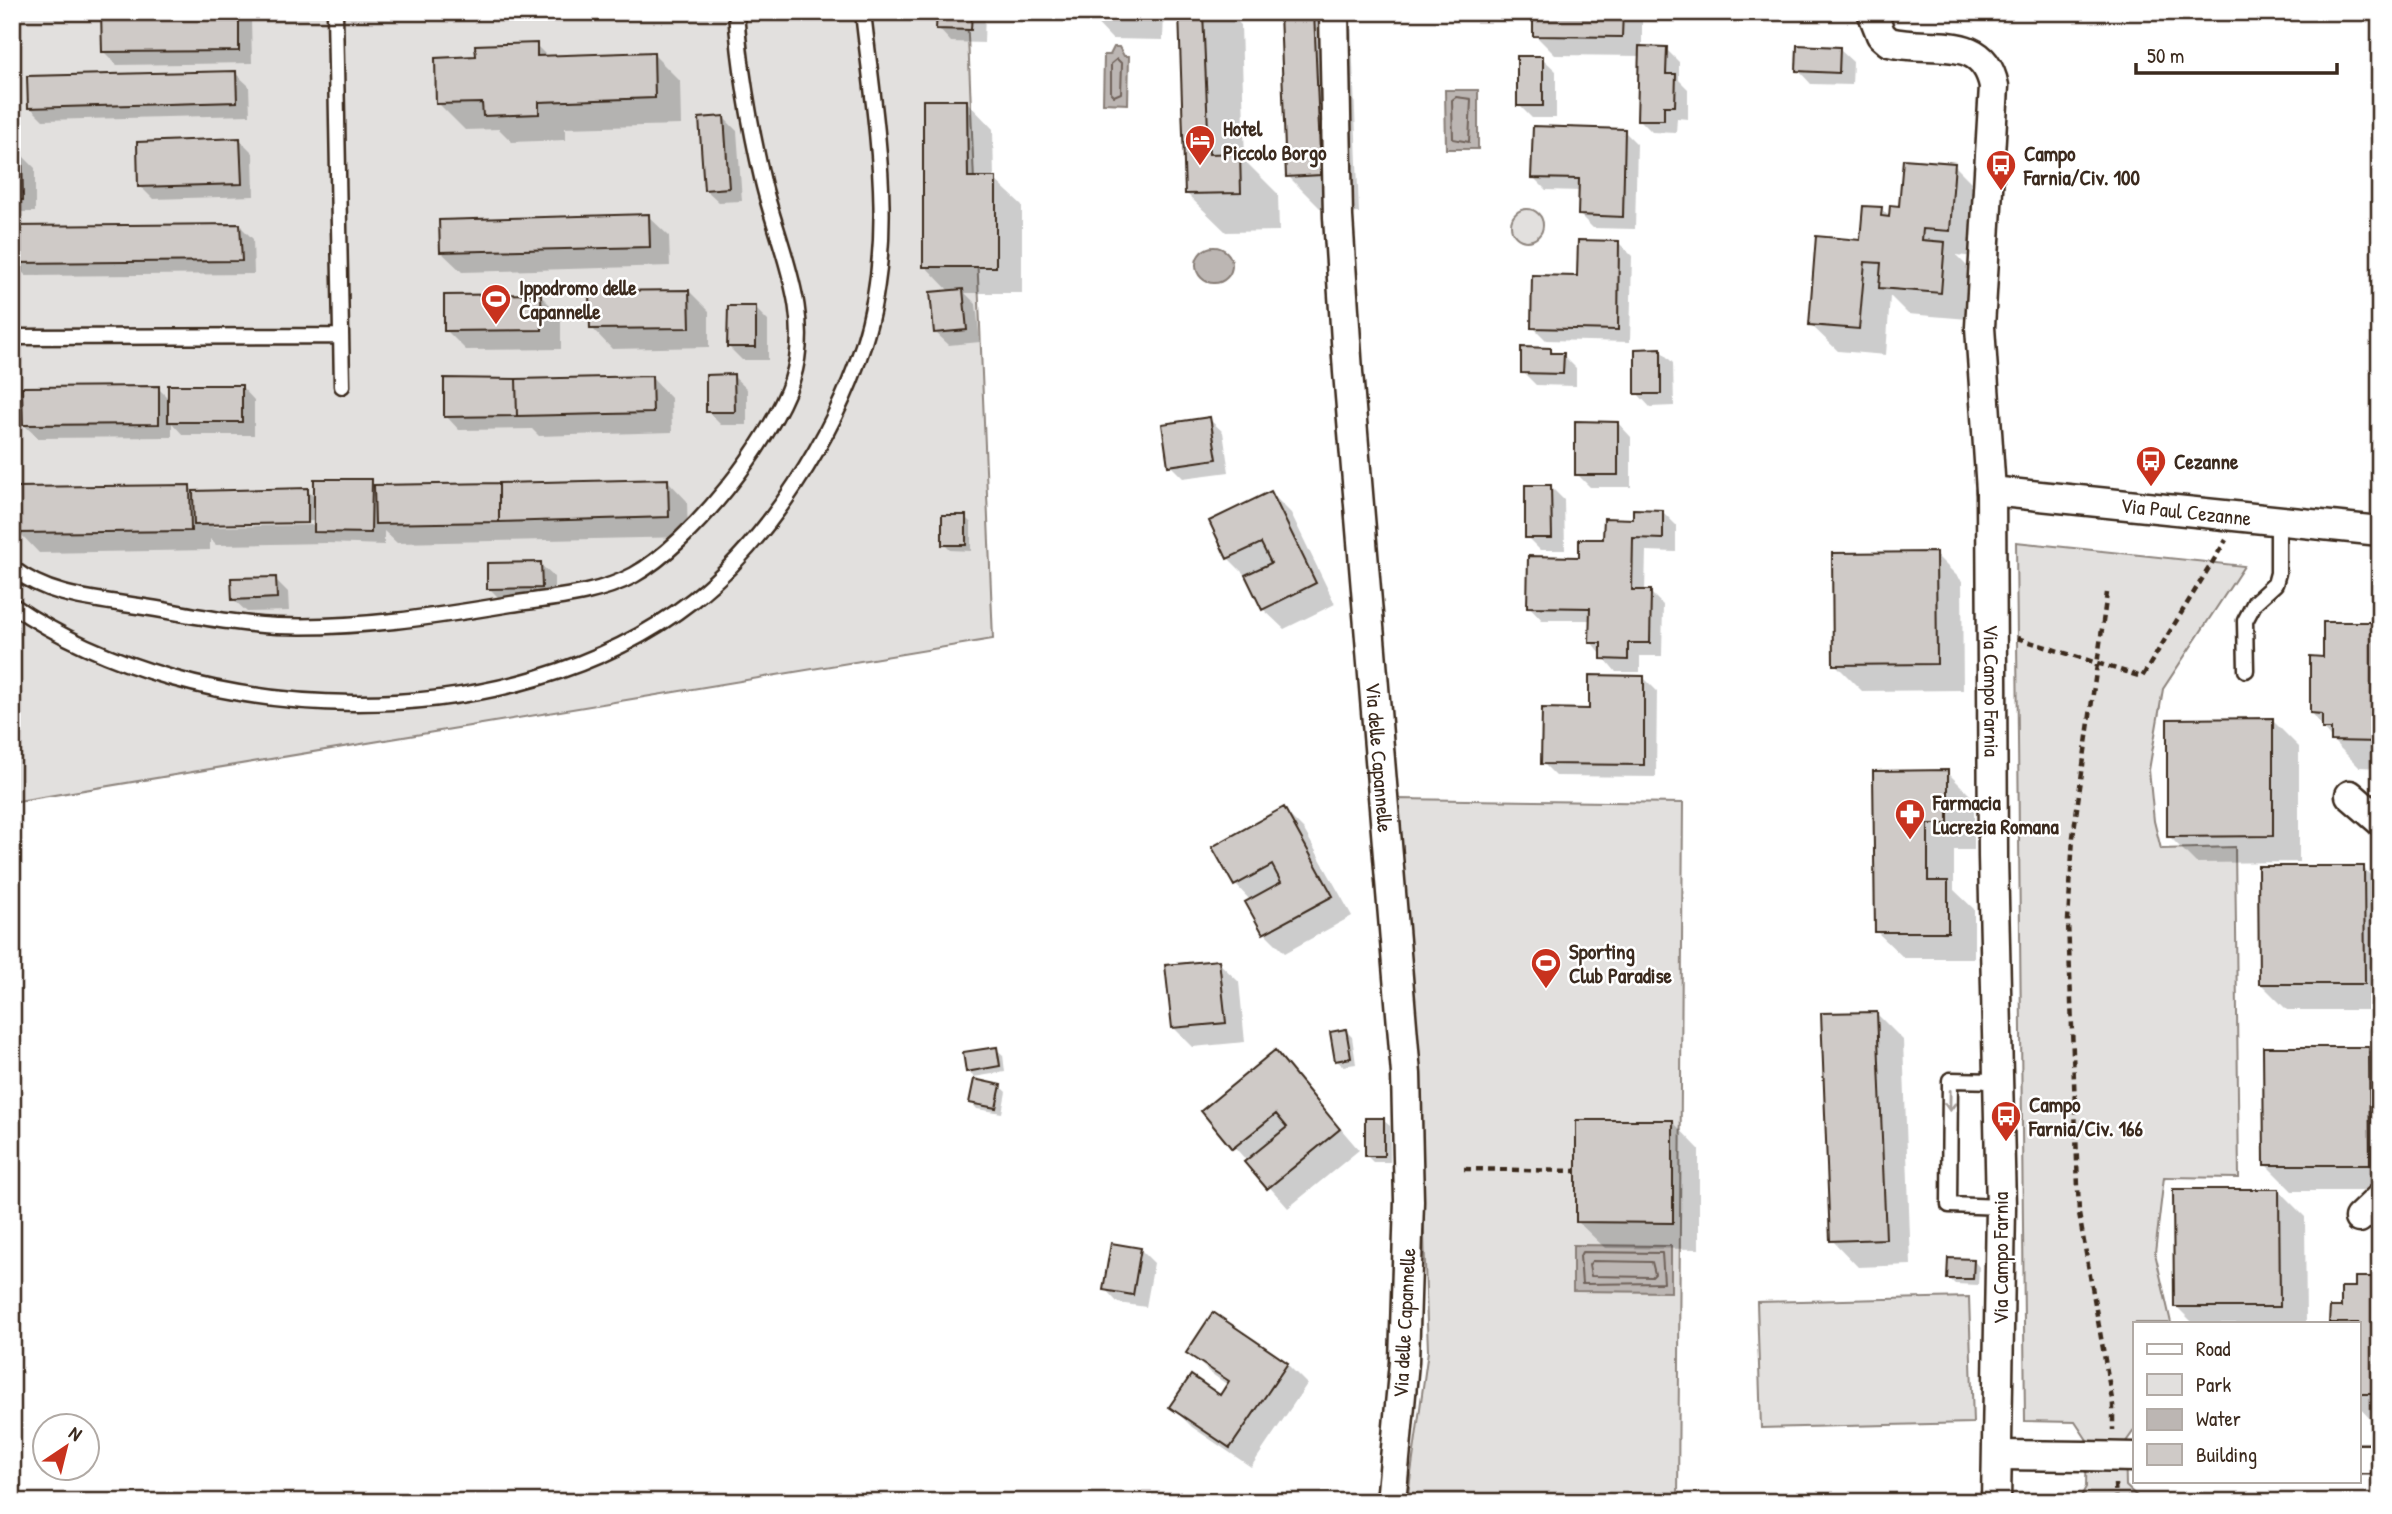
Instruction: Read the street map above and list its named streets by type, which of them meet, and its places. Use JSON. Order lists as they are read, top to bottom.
{
  "streets": {
    "street": ["Via Paul Cezanne", "Via Campo Farnia", "Via delle Capannelle"]
  },
  "crossings": [
    ["Via Paul Cezanne", "Via Campo Farnia"]
  ],
  "places": {
    "hotel": ["Hotel Piccolo Borgo"],
    "bus stop": ["Campo Farnia/Civ. 100", "Cezanne", "Campo Farnia/Civ. 166"],
    "sports": ["Ippodromo delle Capannelle", "Sporting Club Paradise"],
    "pharmacy": ["Farmacia Lucrezia Romana"]
  },
  "legend": [
    "Road",
    "Park",
    "Water",
    "Building"
  ],
  "scale_bar": "50 m",
  "north": "top right"
}
